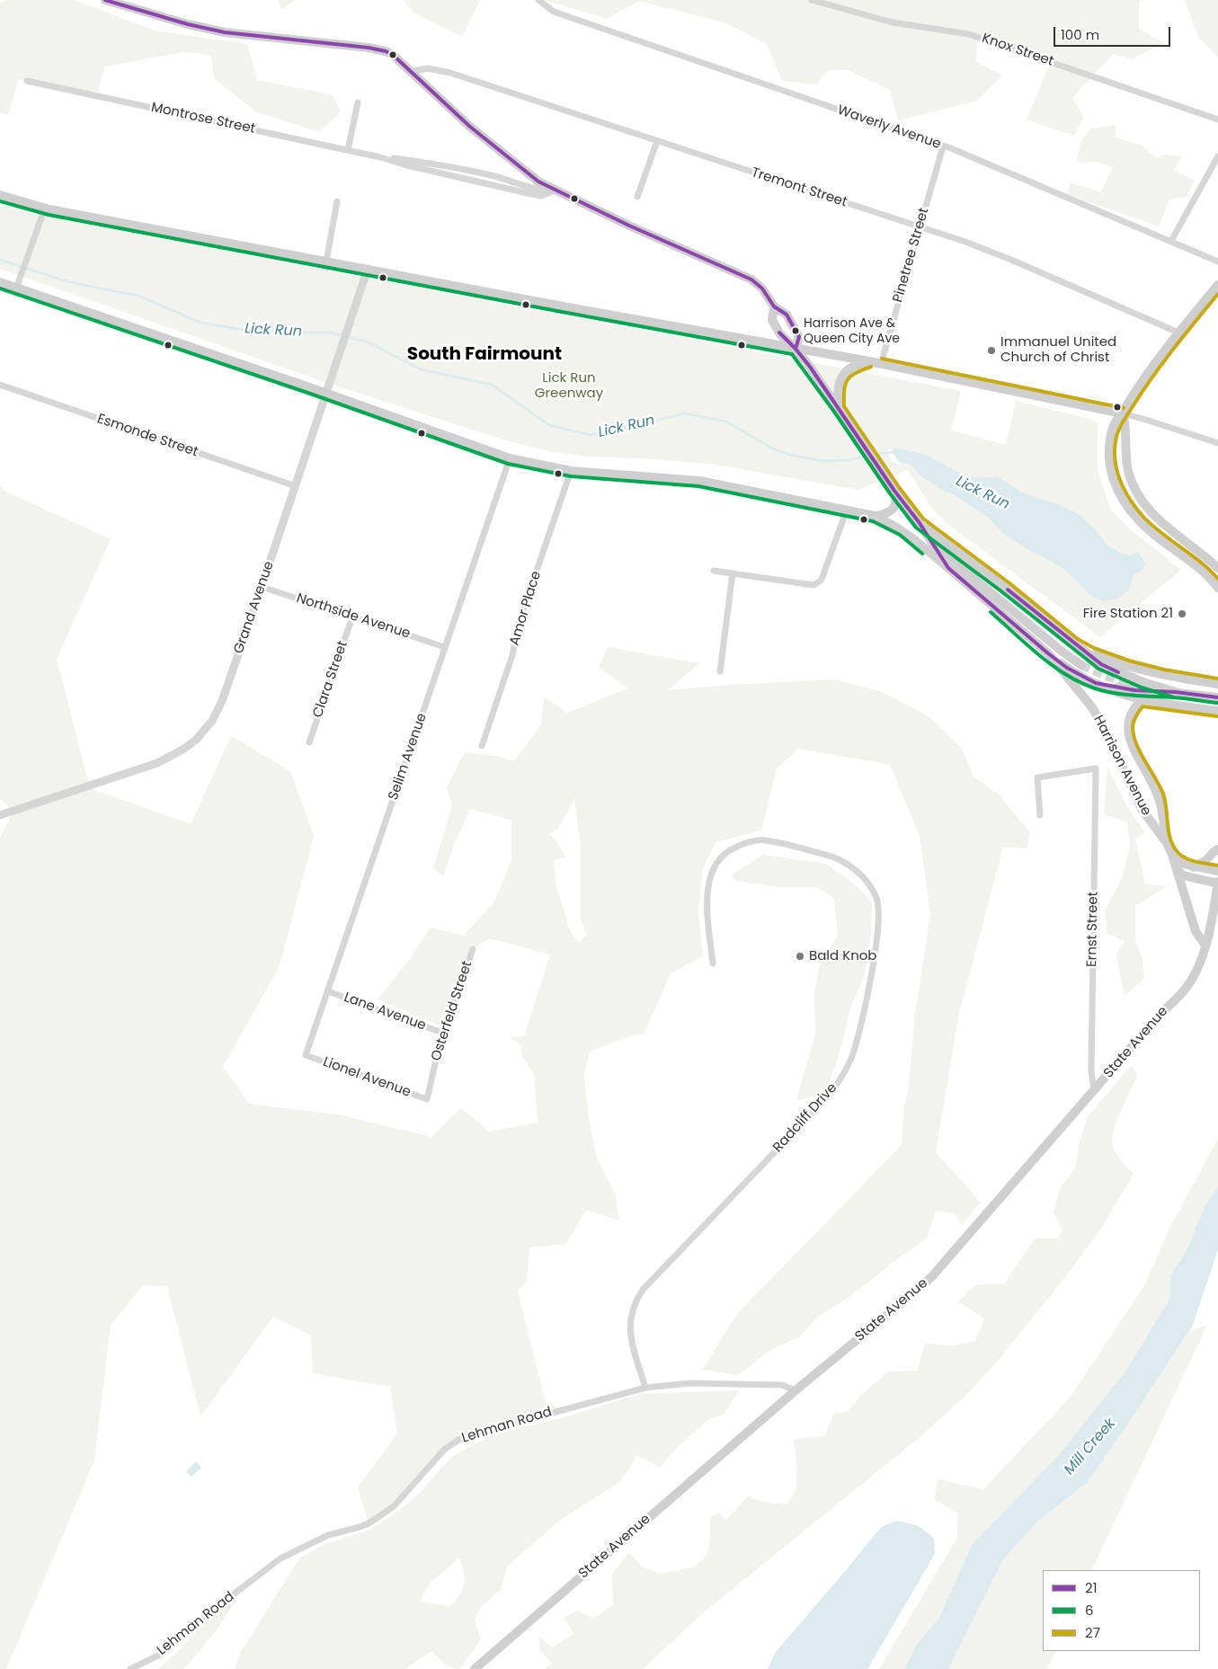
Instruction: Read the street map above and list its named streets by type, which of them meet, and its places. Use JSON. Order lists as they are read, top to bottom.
{
  "streets": {
    "main road": ["Harrison Avenue", "State Avenue"],
    "street": [
      "Knox Street",
      "Montrose Street",
      "Waverly Avenue",
      "Tremont Street",
      "Pinetree Street",
      "Esmonde Street",
      "Grand Avenue",
      "Amor Place",
      "Northside Avenue",
      "Clara Street",
      "Selim Avenue",
      "Ernst Street",
      "Osterfeld Street",
      "Lane Avenue",
      "Lionel Avenue",
      "Radcliff Drive",
      "Lehman Road"
    ]
  },
  "crossings": [
    ["Montrose Street", "Harrison Avenue"],
    ["Waverly Avenue", "Pinetree Street"],
    ["Tremont Street", "Pinetree Street"],
    ["Tremont Street", "Harrison Avenue"],
    ["Esmonde Street", "Grand Avenue"],
    ["Grand Avenue", "Northside Avenue"],
    ["Northside Avenue", "Clara Street"],
    ["Northside Avenue", "Selim Avenue"],
    ["Selim Avenue", "Lane Avenue"],
    ["Selim Avenue", "Lionel Avenue"],
    ["Harrison Avenue", "State Avenue"],
    ["Ernst Street", "State Avenue"],
    ["Osterfeld Street", "Lane Avenue"],
    ["Osterfeld Street", "Lionel Avenue"],
    ["State Avenue", "Lehman Road"],
    ["Radcliff Drive", "Lehman Road"]
  ],
  "districts": ["South Fairmount"],
  "water": ["Lick Run", "Mill Creek"],
  "parks": ["Lick Run Greenway"],
  "places": [
    "Harrison Ave & Queen City Ave",
    "Immanuel United Church of Christ",
    "Fire Station 21",
    "Bald Knob"
  ],
  "lines": ["transit line 21", "transit line 6", "transit line 27"],
  "legend": ["21", "6", "27"],
  "scale_bar": "100 m"
}
